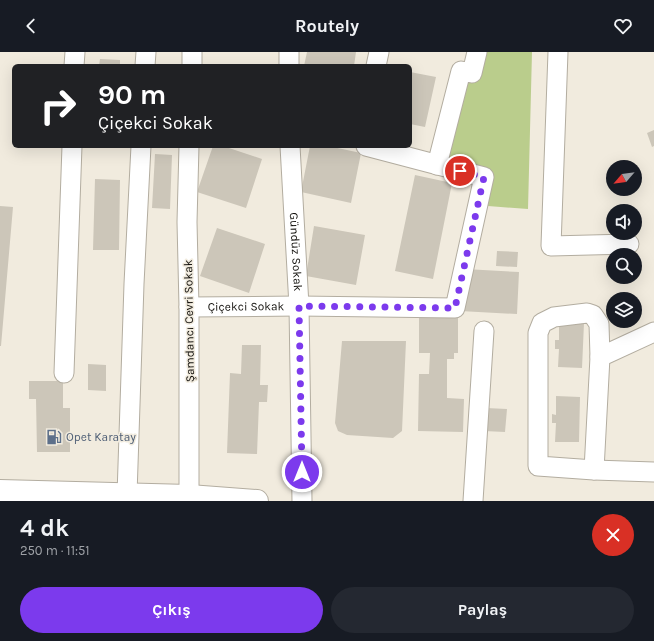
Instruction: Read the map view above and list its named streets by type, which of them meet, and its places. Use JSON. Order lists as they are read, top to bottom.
{
  "streets": {
    "street": ["Gündüz Sokak", "Çiçekci Sokak", "Şamdancı Cevri Sokak"]
  },
  "crossings": [
    ["Gündüz Sokak", "Çiçekci Sokak"],
    ["Çiçekci Sokak", "Şamdancı Cevri Sokak"]
  ],
  "places": {
    "fuel station": ["Opet Karatay"]
  },
  "north": "bottom left",
  "page": {
    "header": "Routely",
    "turn": ["90 m", "Çiçekci Sokak"],
    "heading": ["4 dk", "250 m · 11:51"],
    "buttons": ["Çıkış", "Paylaş"]
  }
}
